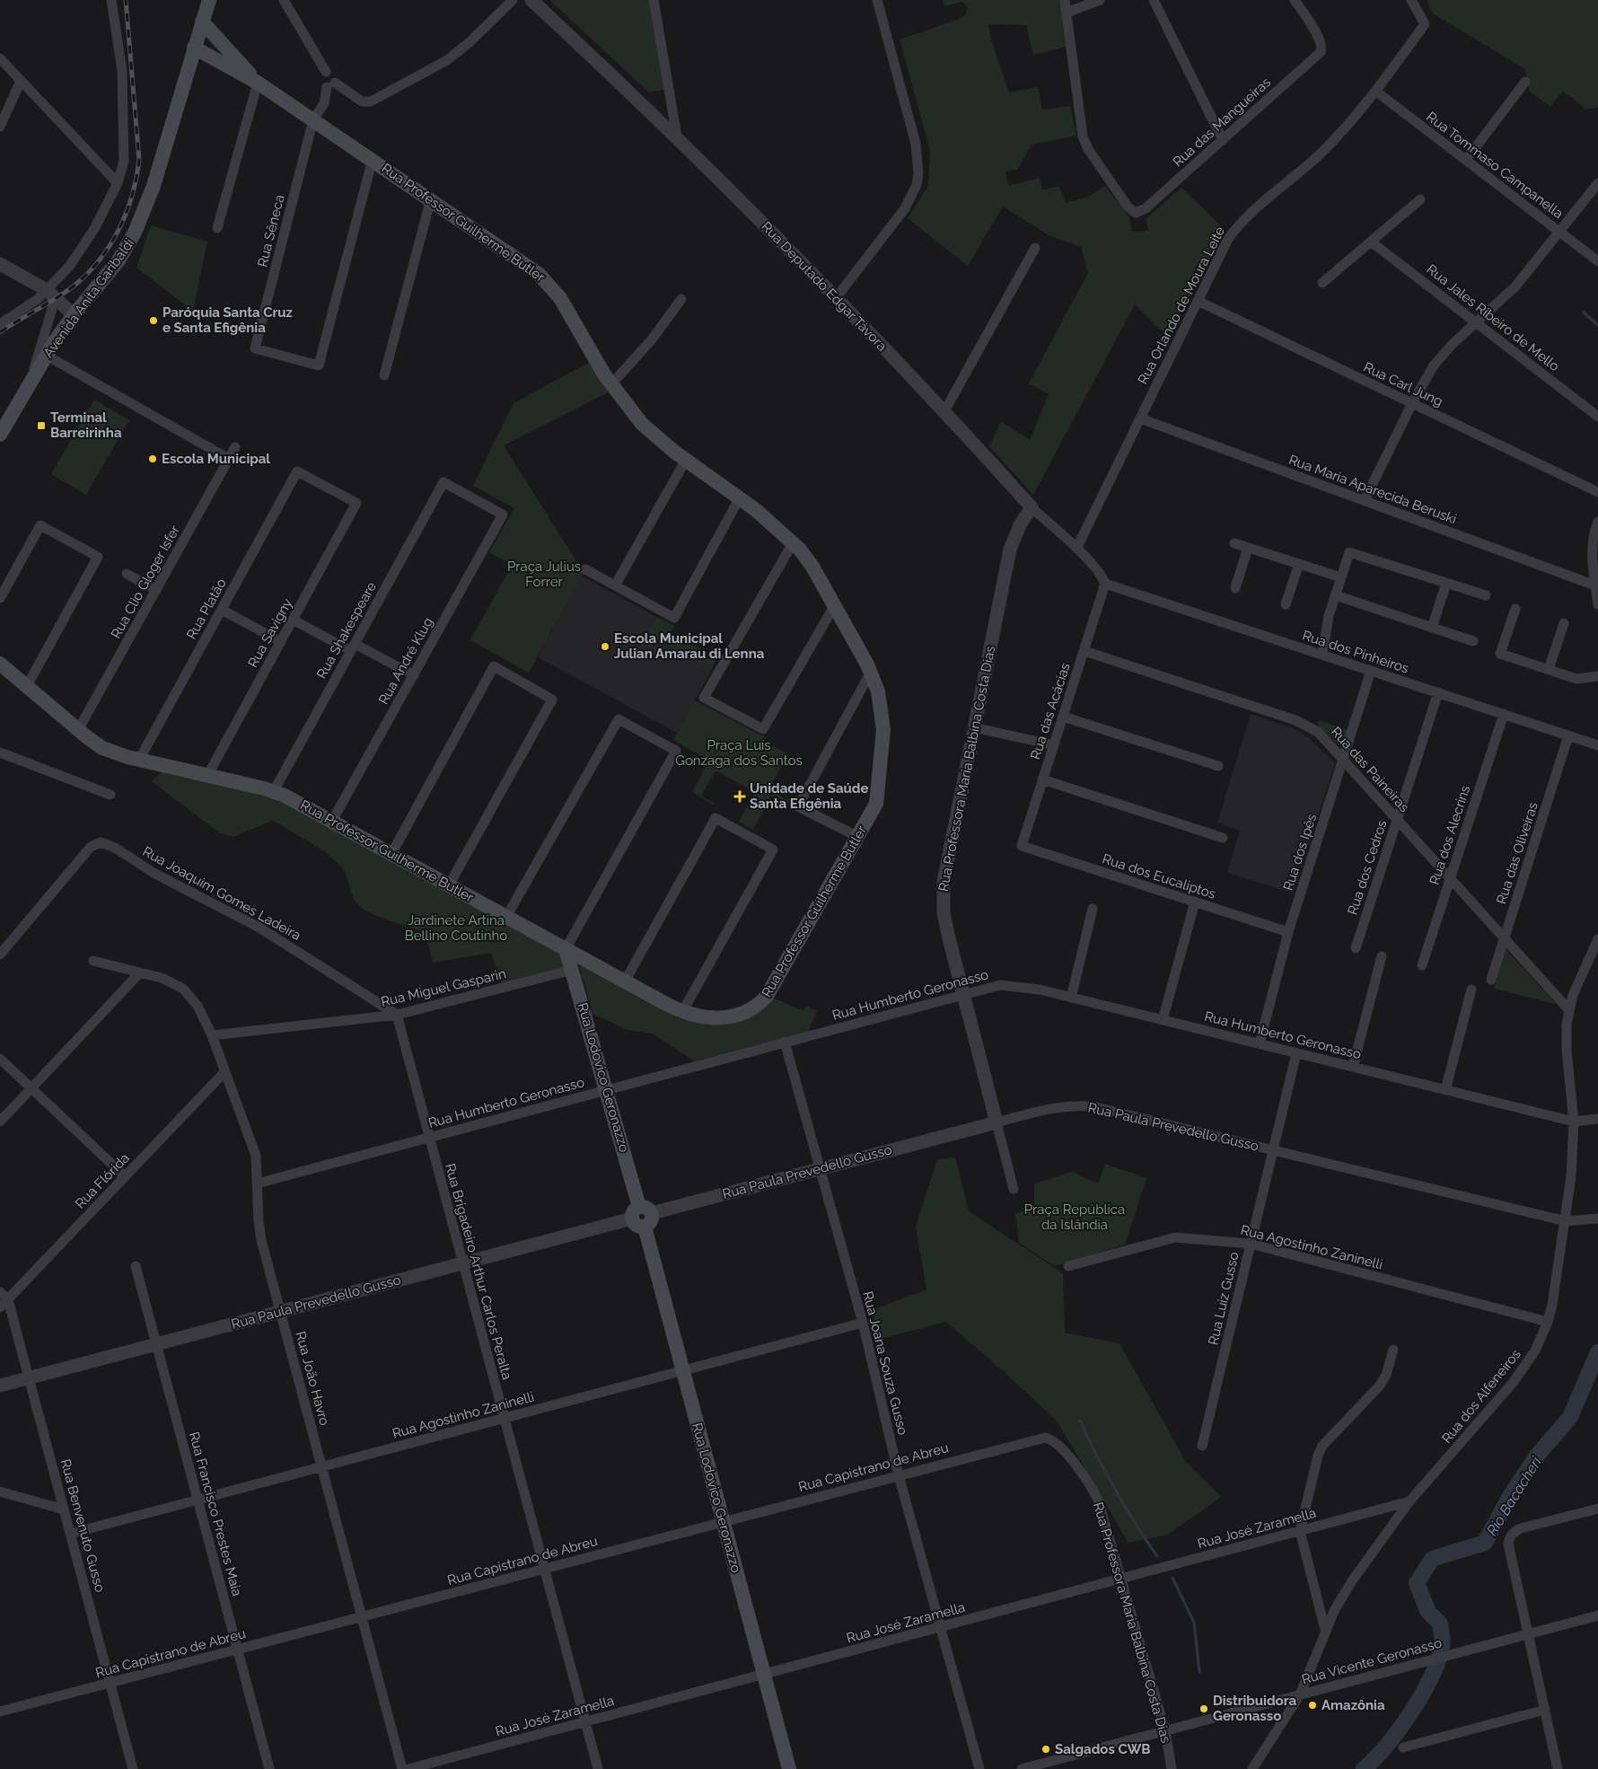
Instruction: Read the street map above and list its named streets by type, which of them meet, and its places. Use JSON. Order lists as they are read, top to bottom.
{
  "streets": {
    "main road": ["Rua Professor Guilherme Butler", "Avenida Anita Garibaldi", "Rua Lodovico Geronazzo"],
    "street": [
      "Rua das Mangueiras",
      "Rua Tommaso Campanella",
      "Rua Sêneca",
      "Rua Deputado Edgar Távora",
      "Rua Orlando de Moura Leite",
      "Rua Jales Ribeiro de Mello",
      "Rua Carl Jung",
      "Rua Maria Aparecida Beruski",
      "Rua Clio Gloger Isfer",
      "Rua Platão",
      "Rua Shakespeare",
      "Rua Savigny",
      "Rua dos Pinheiros",
      "Rua André Klug",
      "Rua das Acácias",
      "Rua Professora Maria Balbina Costa Dias",
      "Rua das Paineiras",
      "Rua dos Alecrins",
      "Rua dos Ipês",
      "Rua das Oliveiras",
      "Rua dos Cedros",
      "Rua dos Eucaliptos",
      "Rua Joaquim Gomes Ladeira",
      "Rua Miguel Gasparin",
      "Rua Humberto Geronasso",
      "Rua Paula Prevedello Gusso",
      "Rua Flórida",
      "Rua Agostinho Zaninelli",
      "Rua Brigadeiro Arthur Carlos Peralta",
      "Rua Luiz Gusso",
      "Rua Joana Souza Gusso",
      "Rua João Havro",
      "Rua dos Alfeneiros",
      "Rua Capistrano de Abreu",
      "Rua Francisco Prestes Maia",
      "Rua Benvenuto Gusso",
      "Rua José Zaramella",
      "Rua Vicente Geronasso"
    ]
  },
  "crossings": [
    ["Rua Tommaso Campanella", "Rua Orlando de Moura Leite"],
    ["Rua Professor Guilherme Butler", "Rua Sêneca"],
    ["Rua Professor Guilherme Butler", "Avenida Anita Garibaldi"],
    ["Rua Professor Guilherme Butler", "Rua Clio Gloger Isfer"],
    ["Rua Professor Guilherme Butler", "Rua Platão"],
    ["Rua Professor Guilherme Butler", "Rua Shakespeare"],
    ["Rua Professor Guilherme Butler", "Rua Savigny"],
    ["Rua Professor Guilherme Butler", "Rua André Klug"],
    ["Rua Professor Guilherme Butler", "Rua Lodovico Geronazzo"],
    ["Rua Deputado Edgar Távora", "Rua Orlando de Moura Leite"],
    ["Rua Deputado Edgar Távora", "Rua dos Pinheiros"],
    ["Rua Deputado Edgar Távora", "Rua das Acácias"],
    ["Rua Deputado Edgar Távora", "Rua Professora Maria Balbina Costa Dias"],
    ["Rua Orlando de Moura Leite", "Rua Carl Jung"],
    ["Rua Orlando de Moura Leite", "Rua Maria Aparecida Beruski"],
    ["Rua Platão", "Rua Savigny"],
    ["Rua Shakespeare", "Rua André Klug"],
    ["Rua dos Pinheiros", "Rua das Acácias"],
    ["Rua dos Pinheiros", "Rua dos Alecrins"],
    ["Rua dos Pinheiros", "Rua dos Ipês"],
    ["Rua dos Pinheiros", "Rua das Oliveiras"],
    ["Rua dos Pinheiros", "Rua dos Cedros"],
    ["Rua das Acácias", "Rua das Paineiras"],
    ["Rua das Acácias", "Rua dos Eucaliptos"],
    ["Rua Professora Maria Balbina Costa Dias", "Rua Humberto Geronasso"],
    ["Rua Professora Maria Balbina Costa Dias", "Rua Paula Prevedello Gusso"],
    ["Rua Professora Maria Balbina Costa Dias", "Rua Capistrano de Abreu"],
    ["Rua Professora Maria Balbina Costa Dias", "Rua José Zaramella"],
    ["Rua Professora Maria Balbina Costa Dias", "Rua Vicente Geronasso"],
    ["Rua das Paineiras", "Rua dos Alecrins"],
    ["Rua das Paineiras", "Rua dos Ipês"],
    ["Rua das Paineiras", "Rua das Oliveiras"],
    ["Rua das Paineiras", "Rua dos Cedros"],
    ["Rua das Paineiras", "Rua dos Alfeneiros"],
    ["Rua dos Ipês", "Rua dos Eucaliptos"],
    ["Rua dos Ipês", "Rua Humberto Geronasso"],
    ["Rua Joaquim Gomes Ladeira", "Rua Miguel Gasparin"],
    ["Rua Joaquim Gomes Ladeira", "Rua Brigadeiro Arthur Carlos Peralta"],
    ["Rua Miguel Gasparin", "Rua Lodovico Geronazzo"],
    ["Rua Miguel Gasparin", "Rua Brigadeiro Arthur Carlos Peralta"],
    ["Rua Miguel Gasparin", "Rua João Havro"],
    ["Rua Humberto Geronasso", "Rua Lodovico Geronazzo"],
    ["Rua Humberto Geronasso", "Rua Brigadeiro Arthur Carlos Peralta"],
    ["Rua Humberto Geronasso", "Rua Luiz Gusso"],
    ["Rua Humberto Geronasso", "Rua Joana Souza Gusso"],
    ["Rua Humberto Geronasso", "Rua João Havro"],
    ["Rua Humberto Geronasso", "Rua dos Alfeneiros"],
    ["Rua Lodovico Geronazzo", "Rua Paula Prevedello Gusso"],
    ["Rua Lodovico Geronazzo", "Rua Agostinho Zaninelli"],
    ["Rua Lodovico Geronazzo", "Rua Capistrano de Abreu"],
    ["Rua Lodovico Geronazzo", "Rua José Zaramella"],
    ["Rua Paula Prevedello Gusso", "Rua Brigadeiro Arthur Carlos Peralta"],
    ["Rua Paula Prevedello Gusso", "Rua Luiz Gusso"],
    ["Rua Paula Prevedello Gusso", "Rua Joana Souza Gusso"],
    ["Rua Paula Prevedello Gusso", "Rua João Havro"],
    ["Rua Paula Prevedello Gusso", "Rua dos Alfeneiros"],
    ["Rua Paula Prevedello Gusso", "Rua Francisco Prestes Maia"],
    ["Rua Paula Prevedello Gusso", "Rua Benvenuto Gusso"],
    ["Rua Flórida", "Rua João Havro"],
    ["Rua Flórida", "Rua Benvenuto Gusso"],
    ["Rua Agostinho Zaninelli", "Rua Brigadeiro Arthur Carlos Peralta"],
    ["Rua Agostinho Zaninelli", "Rua Luiz Gusso"],
    ["Rua Agostinho Zaninelli", "Rua Joana Souza Gusso"],
    ["Rua Agostinho Zaninelli", "Rua João Havro"],
    ["Rua Agostinho Zaninelli", "Rua dos Alfeneiros"],
    ["Rua Agostinho Zaninelli", "Rua Francisco Prestes Maia"],
    ["Rua Agostinho Zaninelli", "Rua Benvenuto Gusso"],
    ["Rua Brigadeiro Arthur Carlos Peralta", "Rua Capistrano de Abreu"],
    ["Rua Brigadeiro Arthur Carlos Peralta", "Rua José Zaramella"],
    ["Rua Joana Souza Gusso", "Rua Capistrano de Abreu"],
    ["Rua Joana Souza Gusso", "Rua José Zaramella"],
    ["Rua João Havro", "Rua Capistrano de Abreu"],
    ["Rua dos Alfeneiros", "Rua José Zaramella"],
    ["Rua dos Alfeneiros", "Rua Vicente Geronasso"],
    ["Rua Capistrano de Abreu", "Rua Francisco Prestes Maia"],
    ["Rua Capistrano de Abreu", "Rua Benvenuto Gusso"]
  ],
  "water": ["Rio Bacacheri"],
  "parks": [
    "Praça Julius Forrer",
    "Praça Luís Gonzaga dos Santos",
    "Jardinete Artina Bellino Coutinho",
    "Praça República da Islândia"
  ],
  "places": {
    "other": [
      "Paróquia Santa Cruz e Santa Efigênia",
      "Escola Municipal",
      "Escola Municipal Julian Amarau di Lenna",
      "Amazônia",
      "Distribuidora Geronasso",
      "Salgados CWB"
    ],
    "transit": ["Terminal Barreirinha"],
    "health": ["Unidade de Saúde Santa Efigênia"]
  }
}
